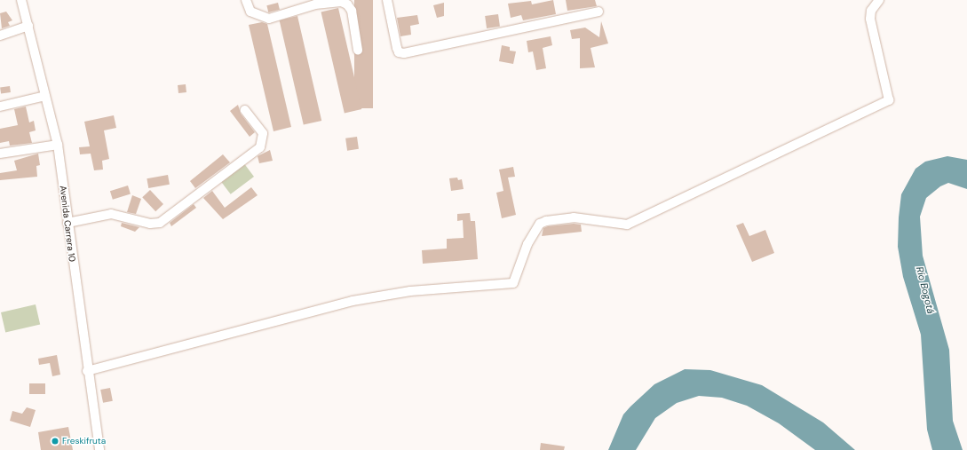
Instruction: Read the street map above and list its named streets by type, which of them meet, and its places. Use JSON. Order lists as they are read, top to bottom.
{
  "streets": {
    "street": ["Avenida Carrera 10"]
  },
  "water": ["Río Bogotá"],
  "places": ["Freskifruta"]
}
